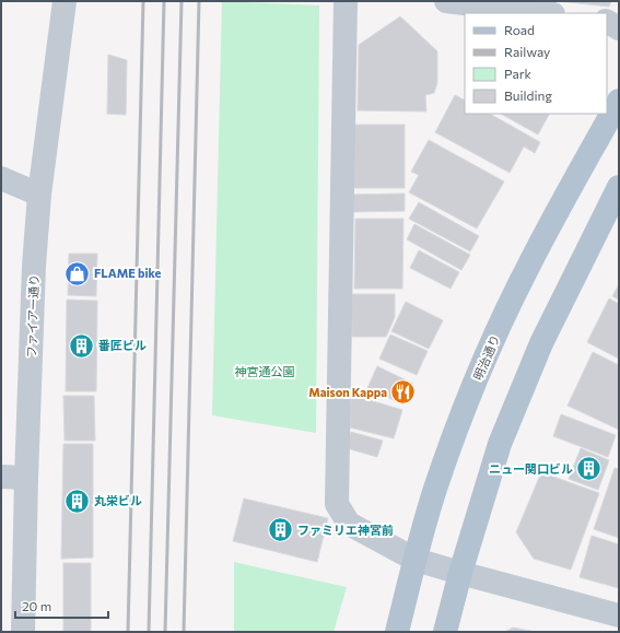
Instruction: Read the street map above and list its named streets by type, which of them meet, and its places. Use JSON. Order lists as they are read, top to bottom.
{
  "streets": {
    "main road": ["明治通り"],
    "street": ["ファイアー通り"]
  },
  "parks": ["神宮通公園"],
  "places": {
    "shop": ["FLAME bike"],
    "building": [
      "番匠ビル",
      "ニュー関口ビル",
      "丸栄ビル",
      "ファミリエ神宮前"
    ],
    "restaurant": ["Maison Kappa"]
  },
  "legend": [
    "Road",
    "Railway",
    "Park",
    "Building"
  ],
  "scale_bar": "20 m"
}
